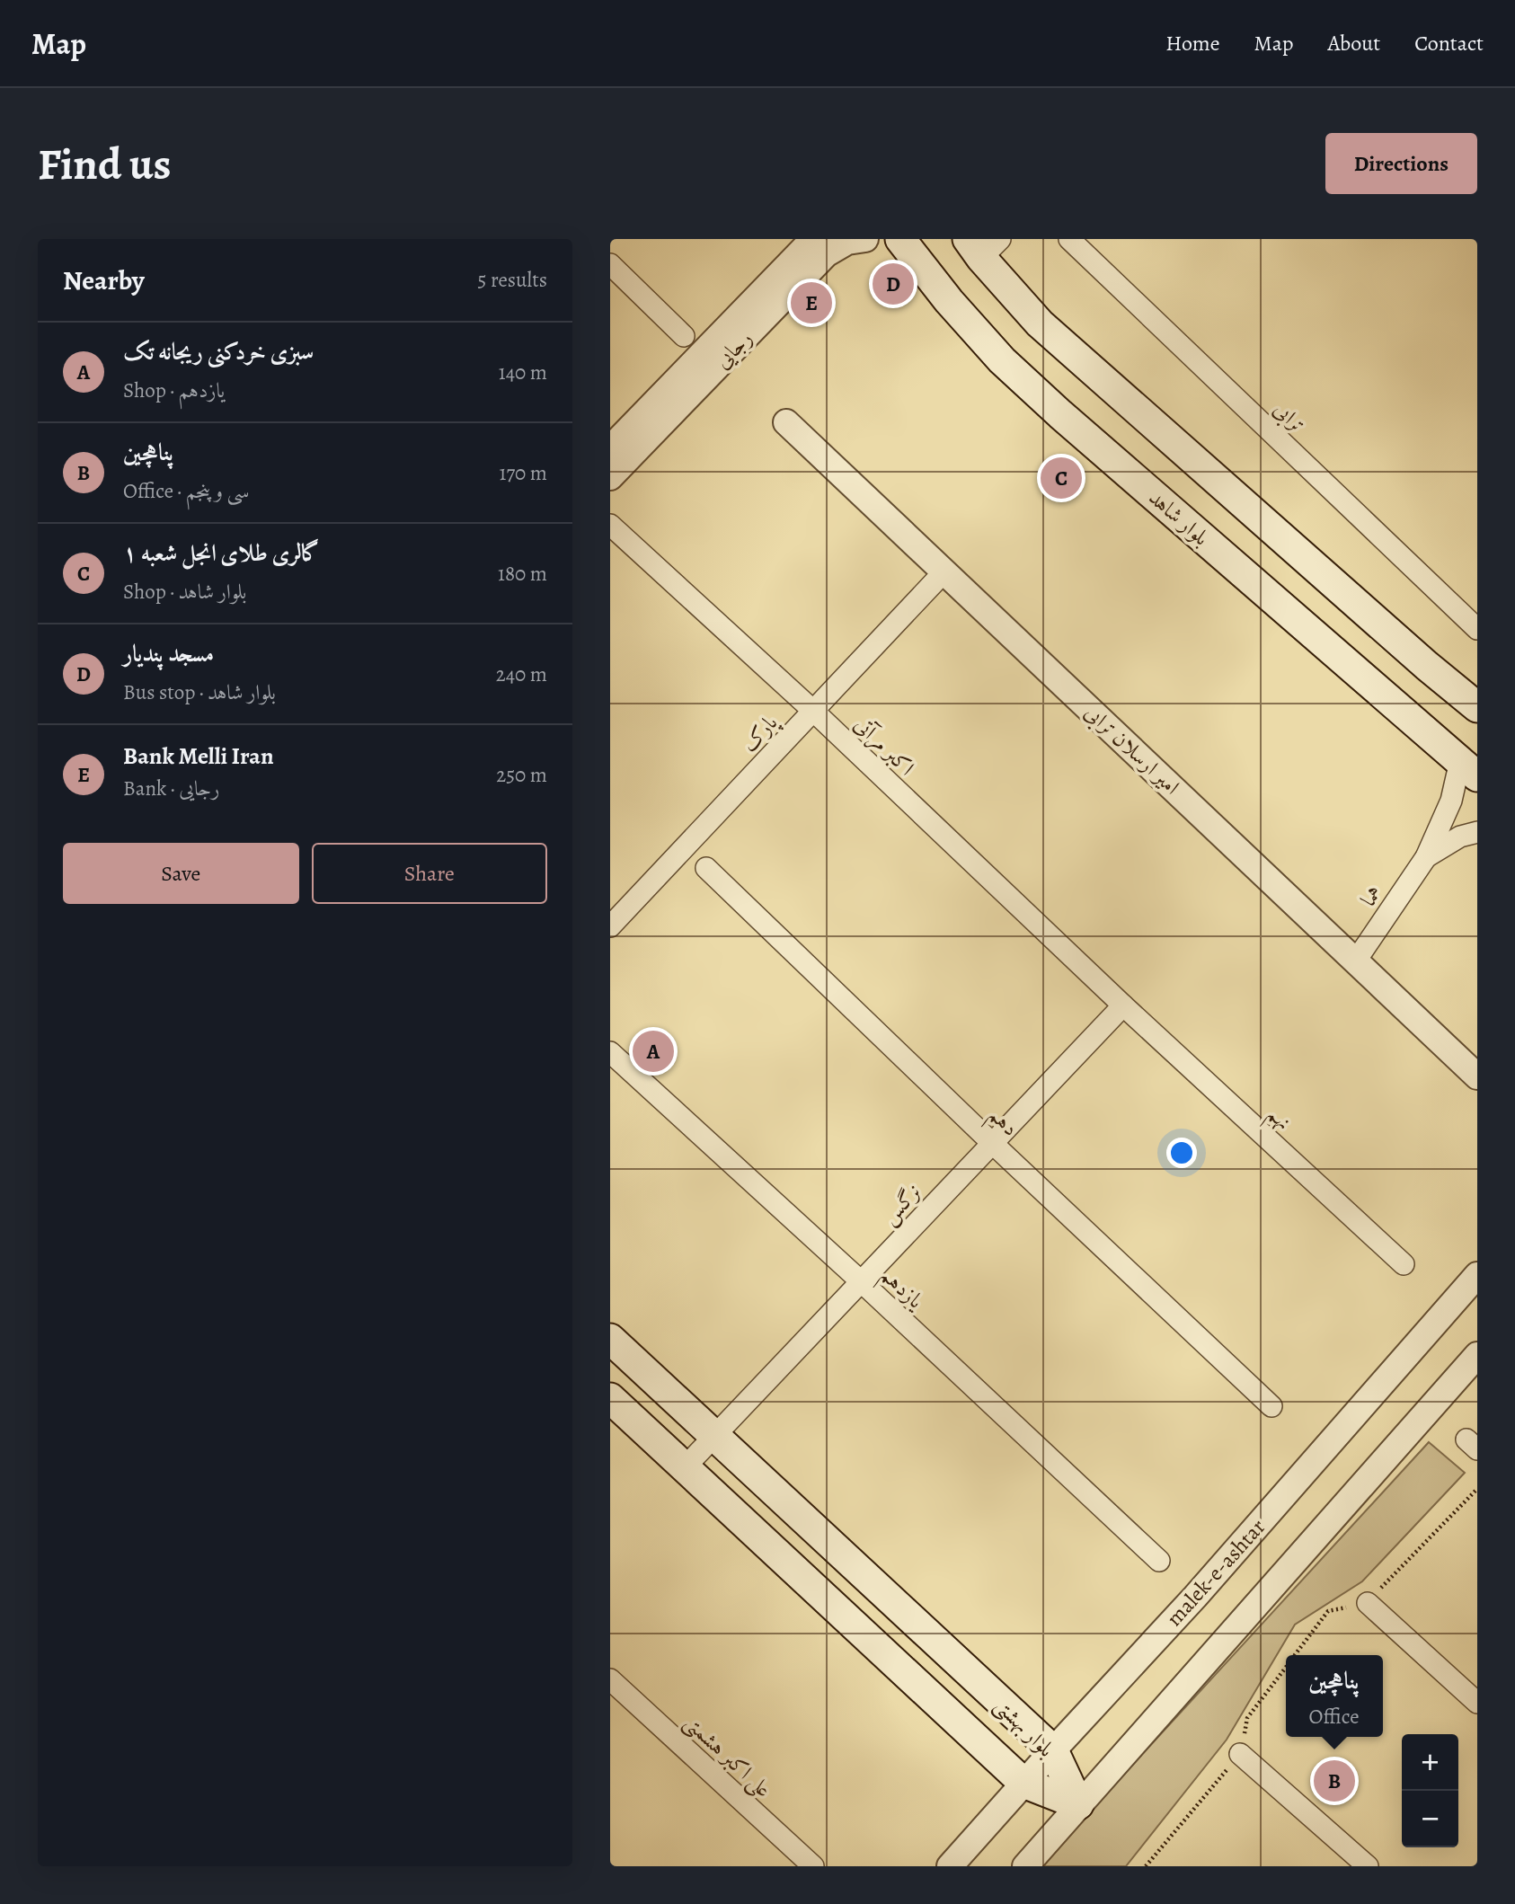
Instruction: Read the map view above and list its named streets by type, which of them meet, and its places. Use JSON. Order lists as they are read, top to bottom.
{
  "streets": {
    "main road": ["بلوار شاهد", "بلوار بهشتی"],
    "street": [
      "رجایی",
      "ترابی",
      "پارک",
      "اکبر مرآتی",
      "امیر ارسلان ترابی",
      "هما",
      "نهم",
      "دهم",
      "نرگس",
      "یازدهم",
      "malek-e-ashtar",
      "علی اکبر هشمتی"
    ]
  },
  "crossings": [
    ["پارک", "اکبر مرآتی"],
    ["پارک", "امیر ارسلان ترابی"],
    ["اکبر مرآتی", "نهم"],
    ["اکبر مرآتی", "نرگس"],
    ["امیر ارسلان ترابی", "هما"],
    ["نهم", "نرگس"],
    ["دهم", "نرگس"],
    ["نرگس", "یازدهم"],
    ["نرگس", "بلوار بهشتی"],
    ["malek-e-ashtar", "بلوار بهشتی"]
  ],
  "page": {
    "header": "Map",
    "nav": [
      "Home",
      "Map",
      "About",
      "Contact"
    ],
    "buttons": [
      "Directions",
      ["Save", "Share"]
    ],
    "title": "Find us",
    "heading": ["Nearby", "5 results"],
    "pins": [
      "D",
      "E",
      "C",
      "A",
      "B"
    ],
    "list": [
      {
        "mark": "A",
        "name": "سبزی خردکنی ریجانه تک",
        "note": "Shop · یازدهم",
        "value": "140 m"
      },
      {
        "mark": "B",
        "name": "پناهچین",
        "note": "Office · سی و پنجم",
        "value": "170 m"
      },
      {
        "mark": "C",
        "name": "گالری طلای انجل شعبه ۱",
        "note": "Shop · بلوار شاهد",
        "value": "180 m"
      },
      {
        "mark": "D",
        "name": "مسجد پندیار",
        "note": "Bus stop · بلوار شاهد",
        "value": "240 m"
      },
      {
        "mark": "E",
        "name": "Bank Melli Iran",
        "note": "Bank · رجایی",
        "value": "250 m"
      }
    ],
    "popup": ["پناهچین", "Office"],
    "map_buttons": ["+", "−"]
  }
}
